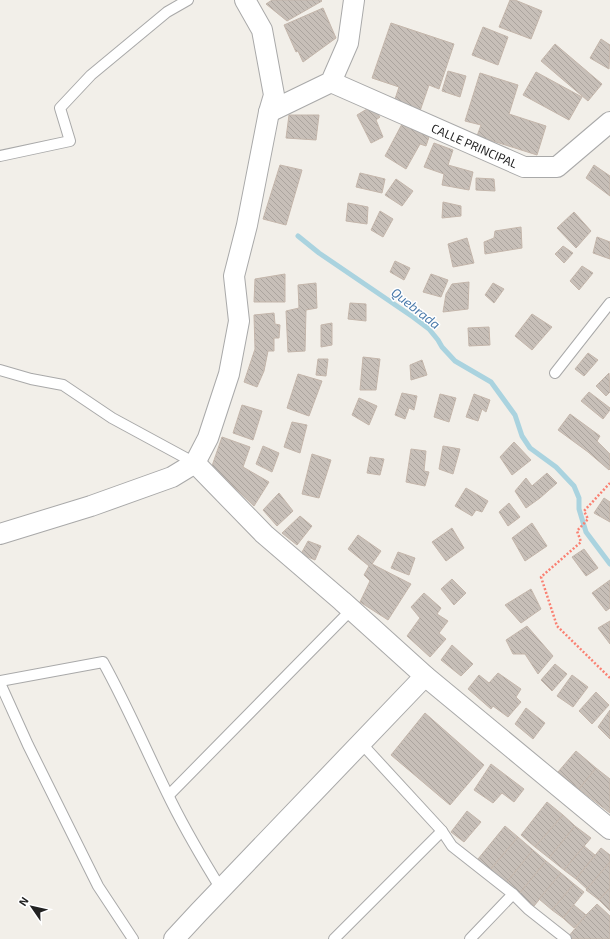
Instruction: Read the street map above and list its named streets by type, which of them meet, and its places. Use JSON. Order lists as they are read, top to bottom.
{
  "streets": {
    "street": ["CALLE PRINCIPAL"]
  },
  "water": ["Quebrada"],
  "north": "top left"
}
